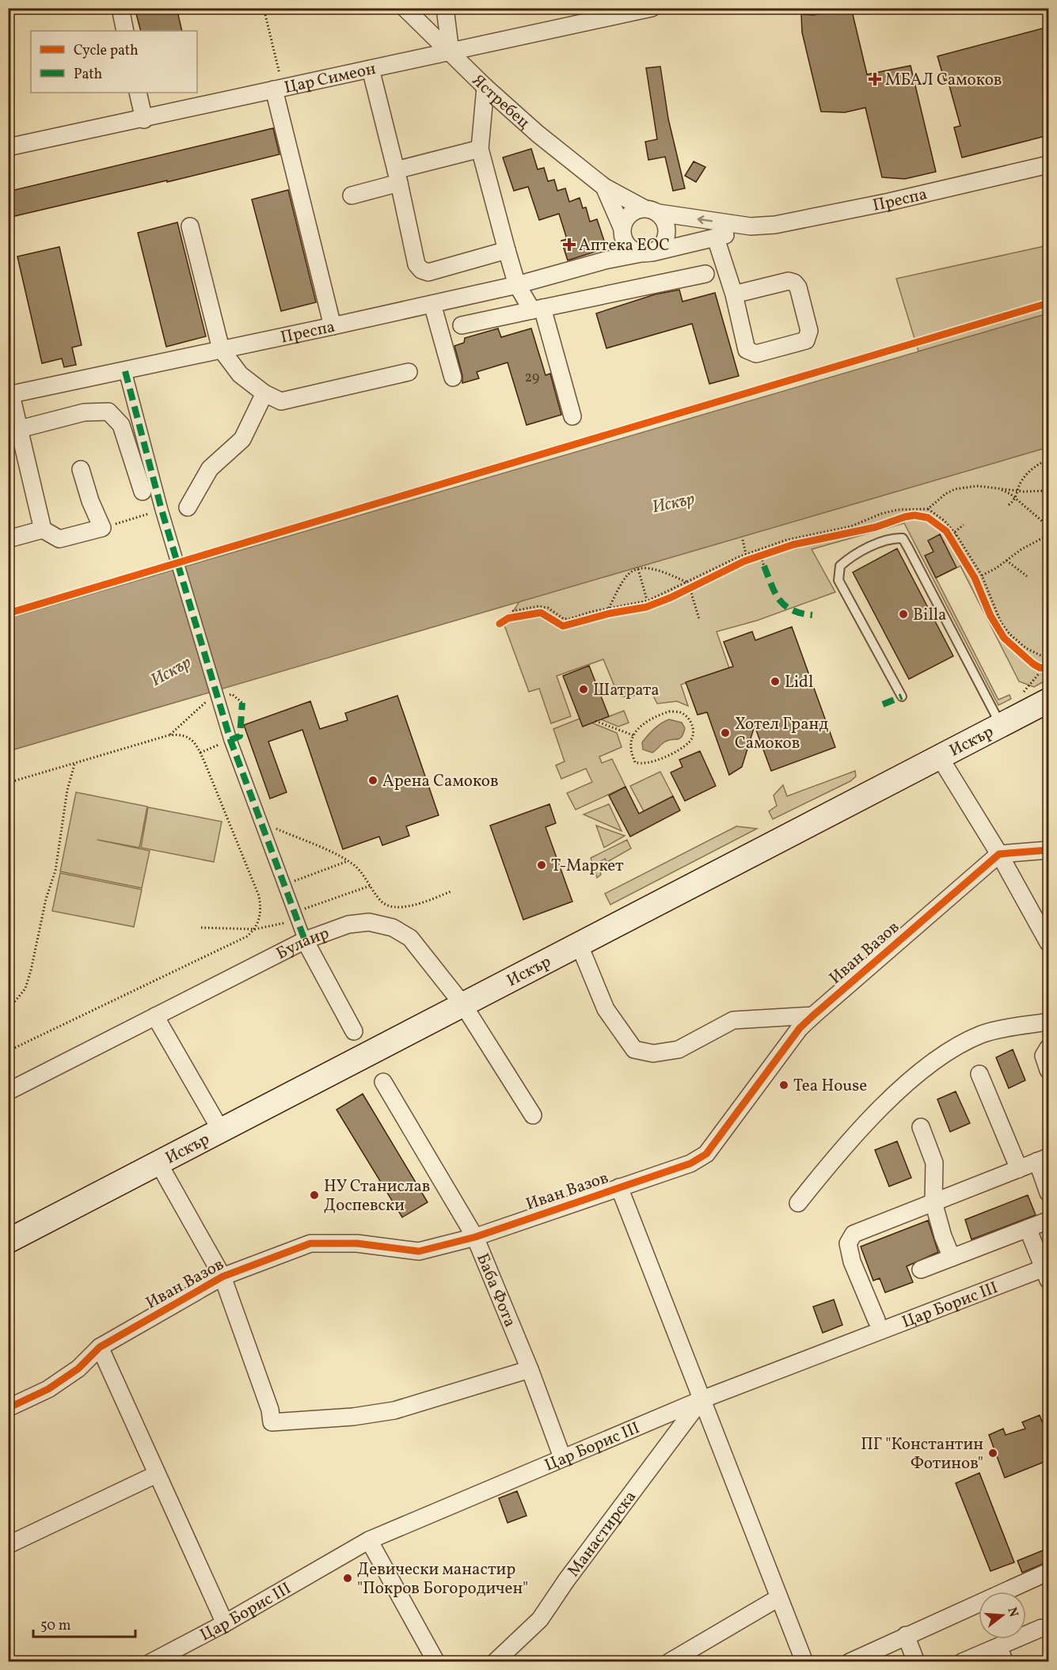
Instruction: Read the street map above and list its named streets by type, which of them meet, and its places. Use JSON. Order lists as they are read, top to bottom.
{
  "streets": {
    "main road": ["Искър"],
    "street": [
      "Цар Симеон",
      "Ястребец",
      "Преспа",
      "Булаир",
      "Иван Вазов",
      "Баба Фота",
      "Цар Борис III",
      "Манастирска"
    ]
  },
  "crossings": [
    ["Цар Симеон", "Ястребец"],
    ["Ястребец", "Преспа"],
    ["Искър", "Булаир"],
    ["Иван Вазов", "Баба Фота"],
    ["Баба Фота", "Цар Борис III"],
    ["Цар Борис III", "Манастирска"]
  ],
  "water": ["Искър"],
  "places": {
    "health": ["МБАЛ Самоков", "Аптека ЕОС"],
    "other": [
      "Billa",
      "Lidl",
      "Шатрата",
      "Хотел Гранд Самоков",
      "Арена Самоков",
      "Т-Маркет",
      "Tea House",
      "НУ Станислав Доспевски",
      "ПГ \"Константин Фотинов\"",
      "Девически манастир \"Покров Богородичен\""
    ]
  },
  "house_numbers": ["29"],
  "legend": ["Cycle path", "Path"],
  "scale_bar": "50 m",
  "north": "right"
}
